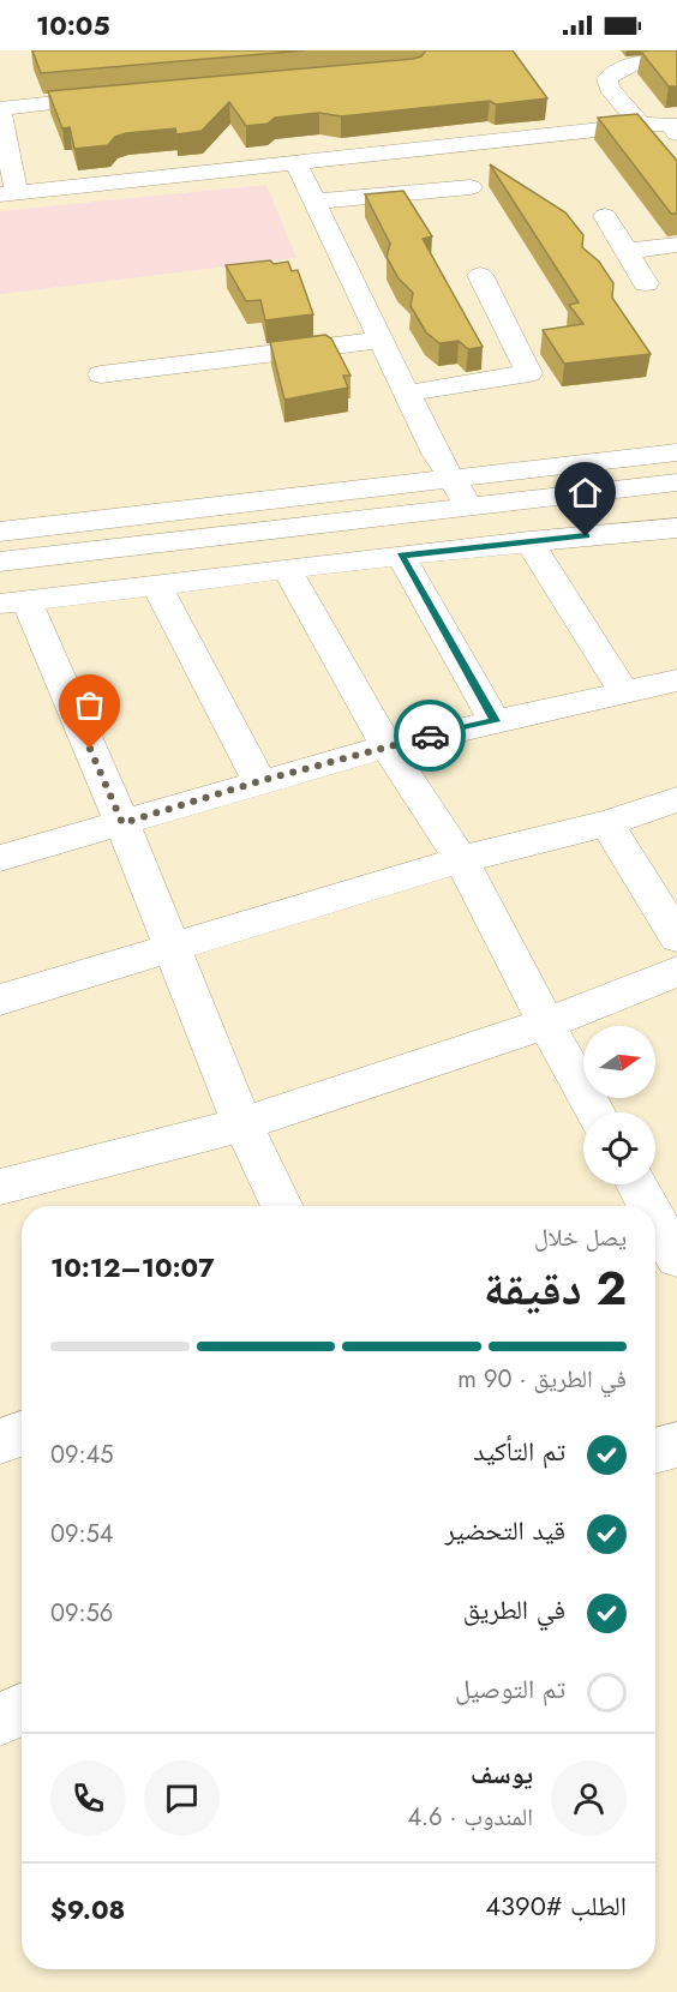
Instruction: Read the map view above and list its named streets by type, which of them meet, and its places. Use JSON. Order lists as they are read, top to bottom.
{
  "north": "right",
  "page": {
    "status": "10:05",
    "heading": ["2 دقيقة", "يصل خلال", "10:07–10:12"],
    "panel": [
      "يوسف",
      "المندوب · 4.6",
      "الطلب #4390",
      "$9.08"
    ],
    "bar": "في الطريق · 90 m",
    "list": [
      ["تم التأكيد", "09:45"],
      ["قيد التحضير", "09:54"],
      ["في الطريق", "09:56"],
      "تم التوصيل"
    ]
  }
}
